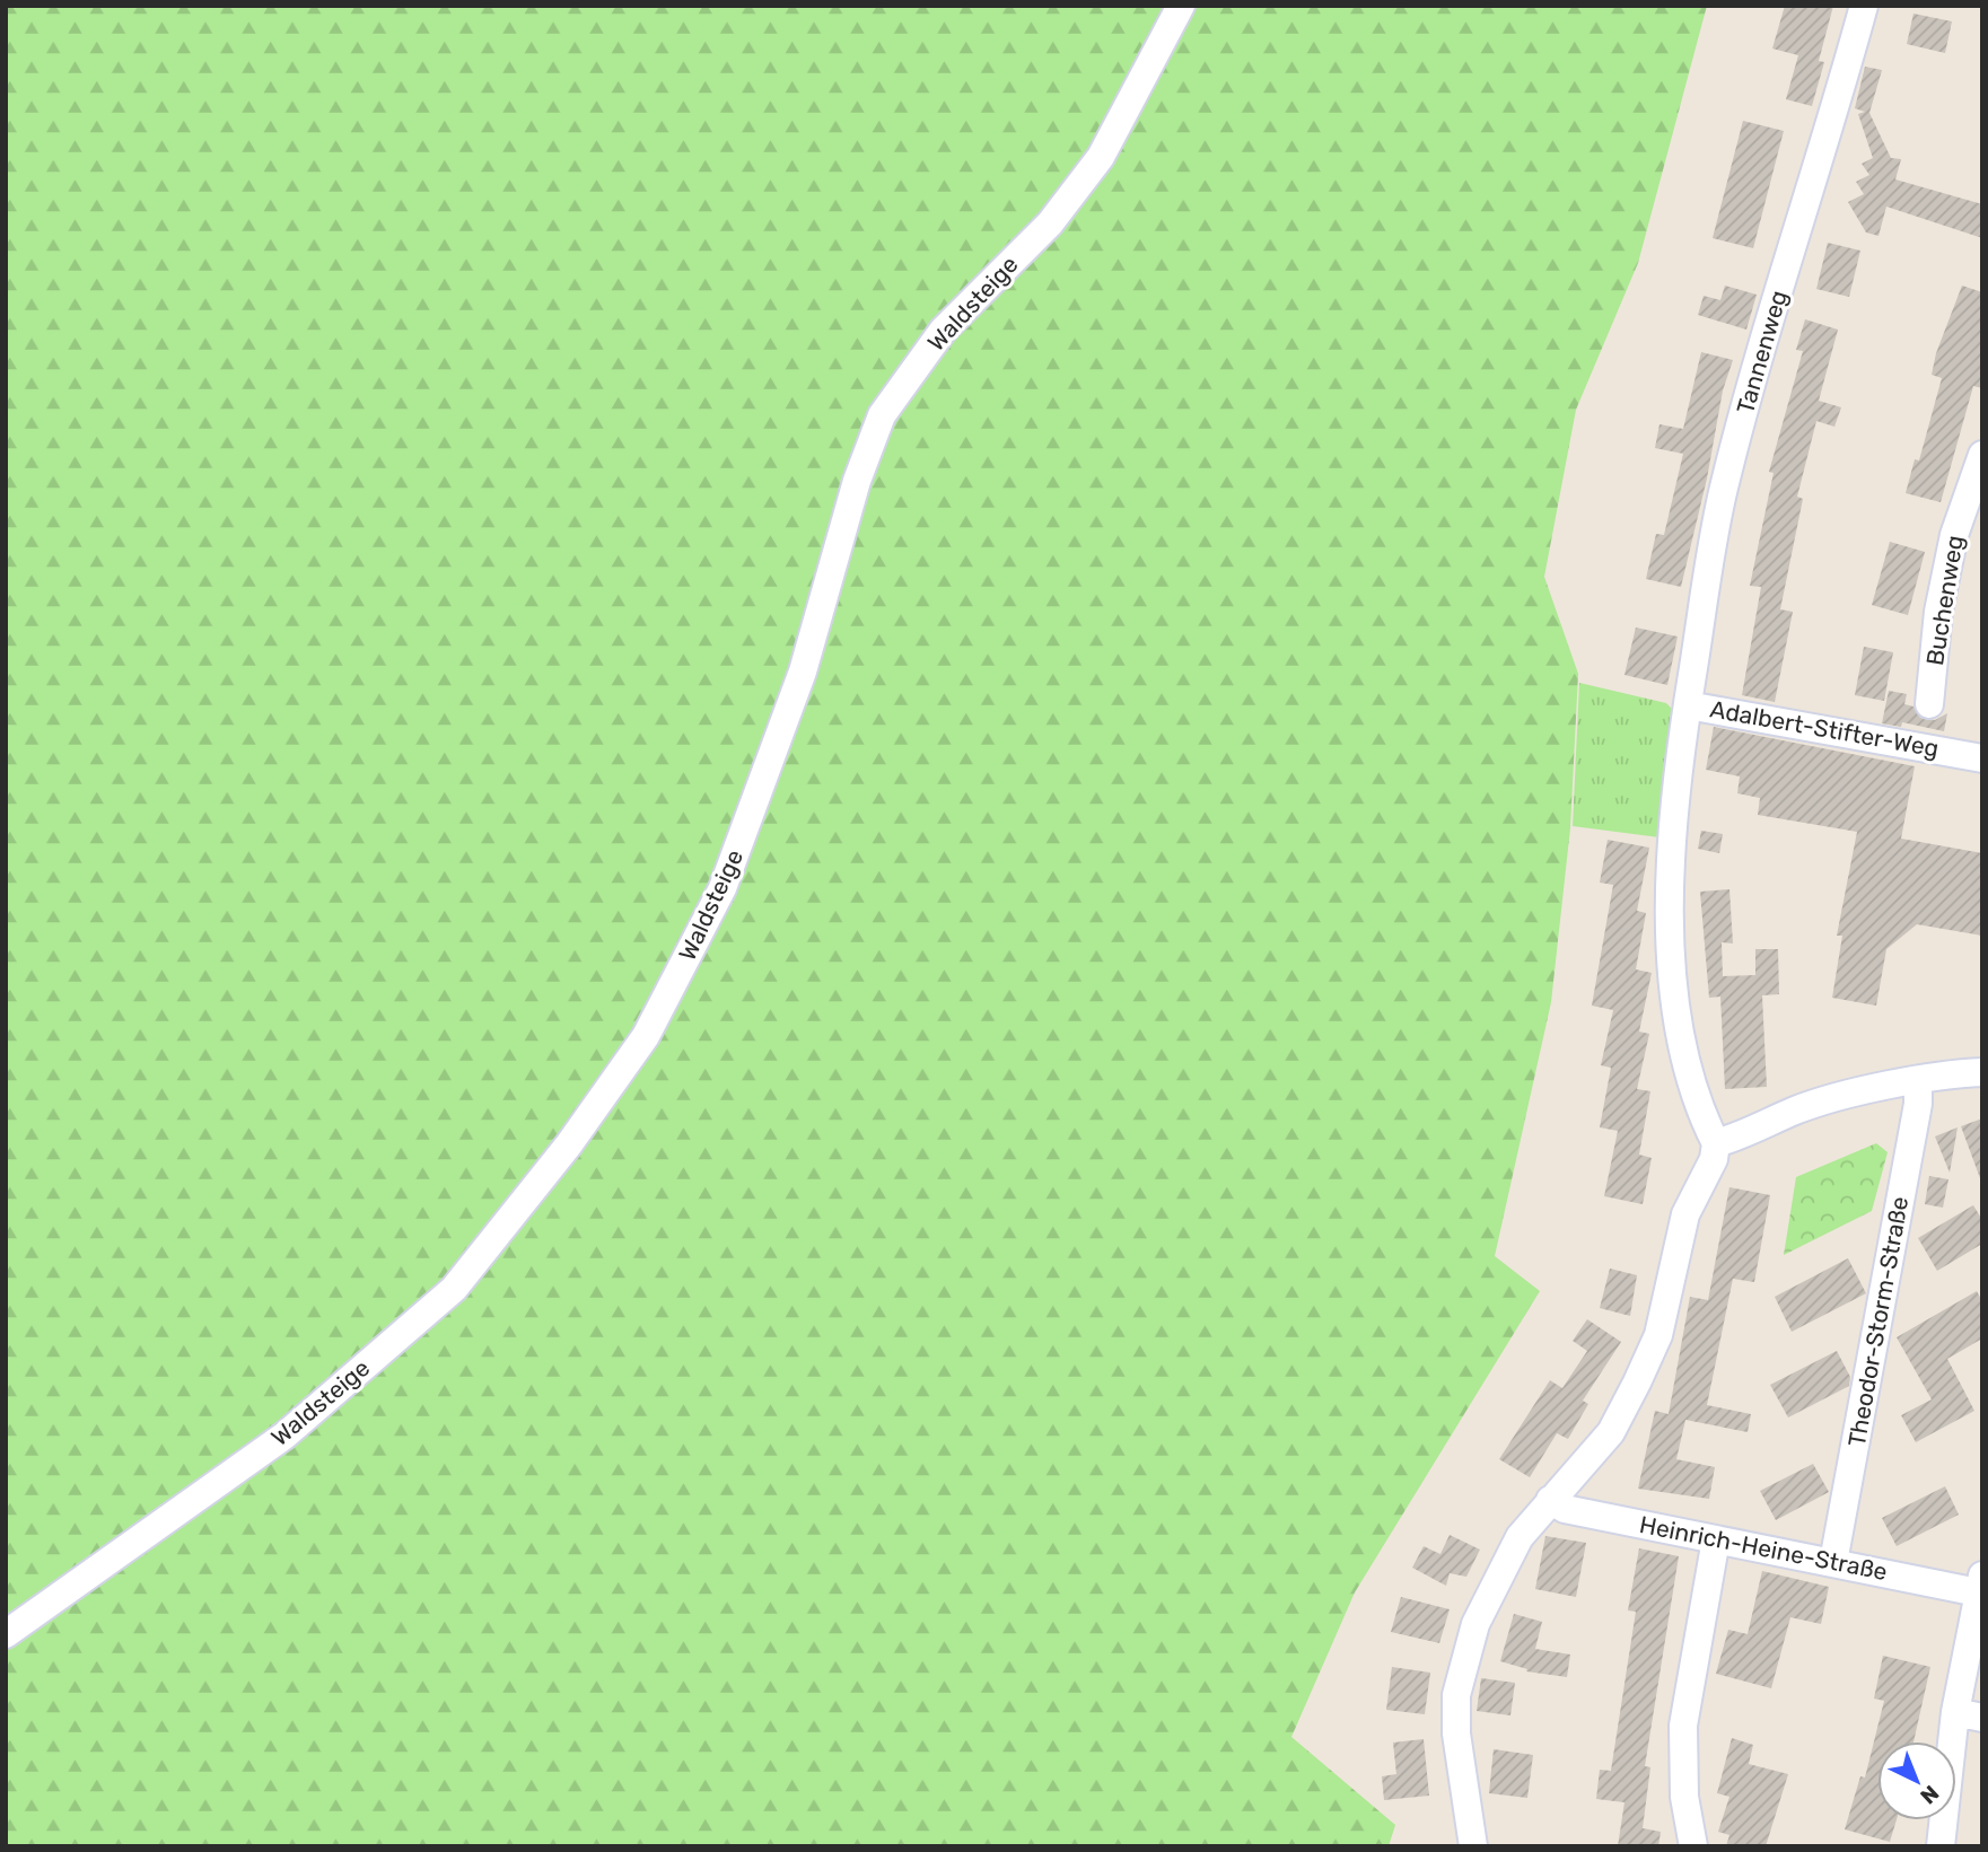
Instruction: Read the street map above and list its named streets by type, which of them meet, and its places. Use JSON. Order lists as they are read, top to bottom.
{
  "streets": {
    "street": [
      "Waldsteige",
      "Tannenweg",
      "Buchenweg",
      "Adalbert-Stifter-Weg",
      "Theodor-Storm-Straße",
      "Heinrich-Heine-Straße"
    ]
  },
  "crossings": [
    ["Tannenweg", "Adalbert-Stifter-Weg"],
    ["Theodor-Storm-Straße", "Heinrich-Heine-Straße"]
  ],
  "north": "bottom right"
}
